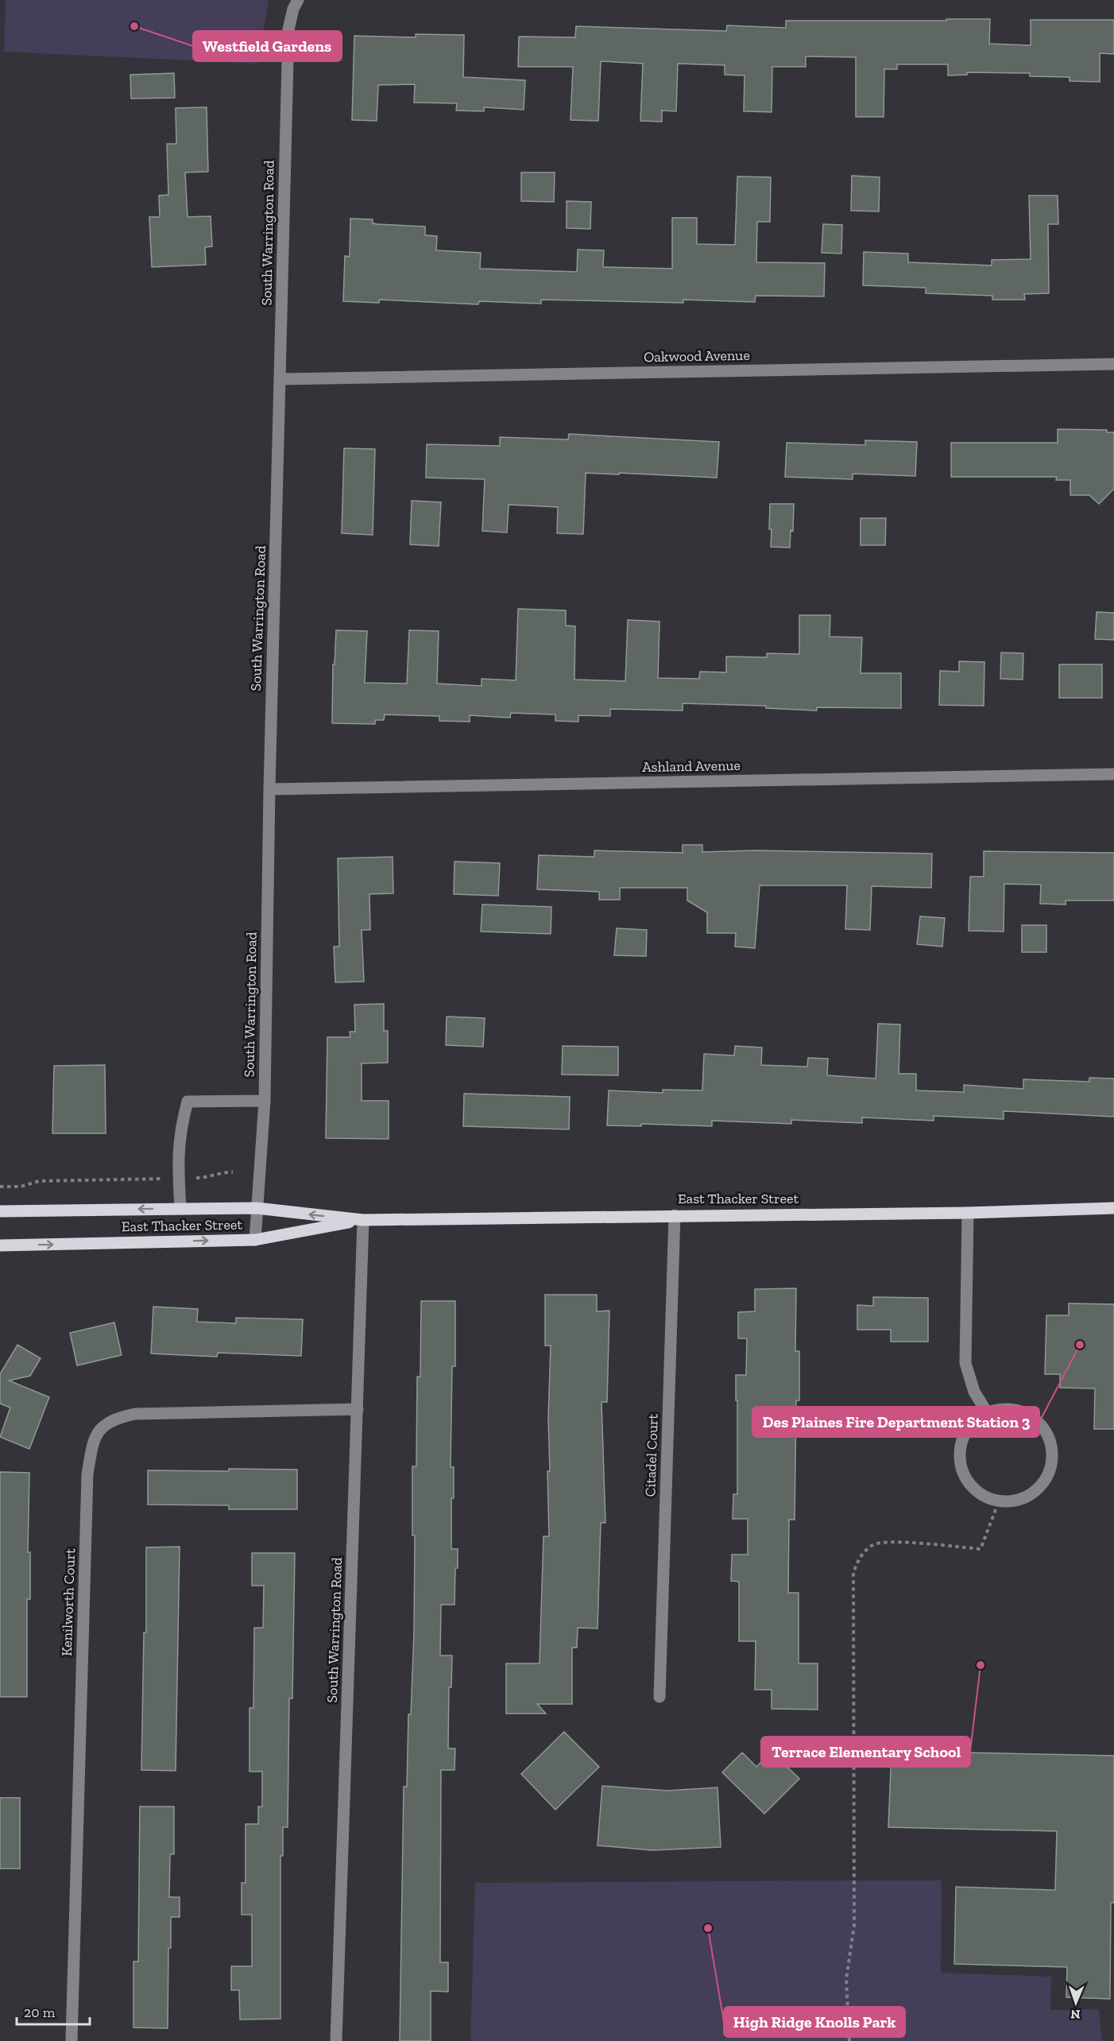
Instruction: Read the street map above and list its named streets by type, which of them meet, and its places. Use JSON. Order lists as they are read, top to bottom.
{
  "streets": {
    "main road": ["East Thacker Street"],
    "street": [
      "South Warrington Road",
      "Oakwood Avenue",
      "Ashland Avenue",
      "Citadel Court",
      "Kenilworth Court"
    ]
  },
  "crossings": [
    ["South Warrington Road", "Oakwood Avenue"],
    ["South Warrington Road", "Ashland Avenue"],
    ["South Warrington Road", "East Thacker Street"],
    ["South Warrington Road", "Kenilworth Court"],
    ["East Thacker Street", "Citadel Court"]
  ],
  "places": [
    "Westfield Gardens",
    "Des Plaines Fire Department Station 3",
    "Terrace Elementary School",
    "High Ridge Knolls Park"
  ],
  "scale_bar": "20 m",
  "north": "bottom"
}
